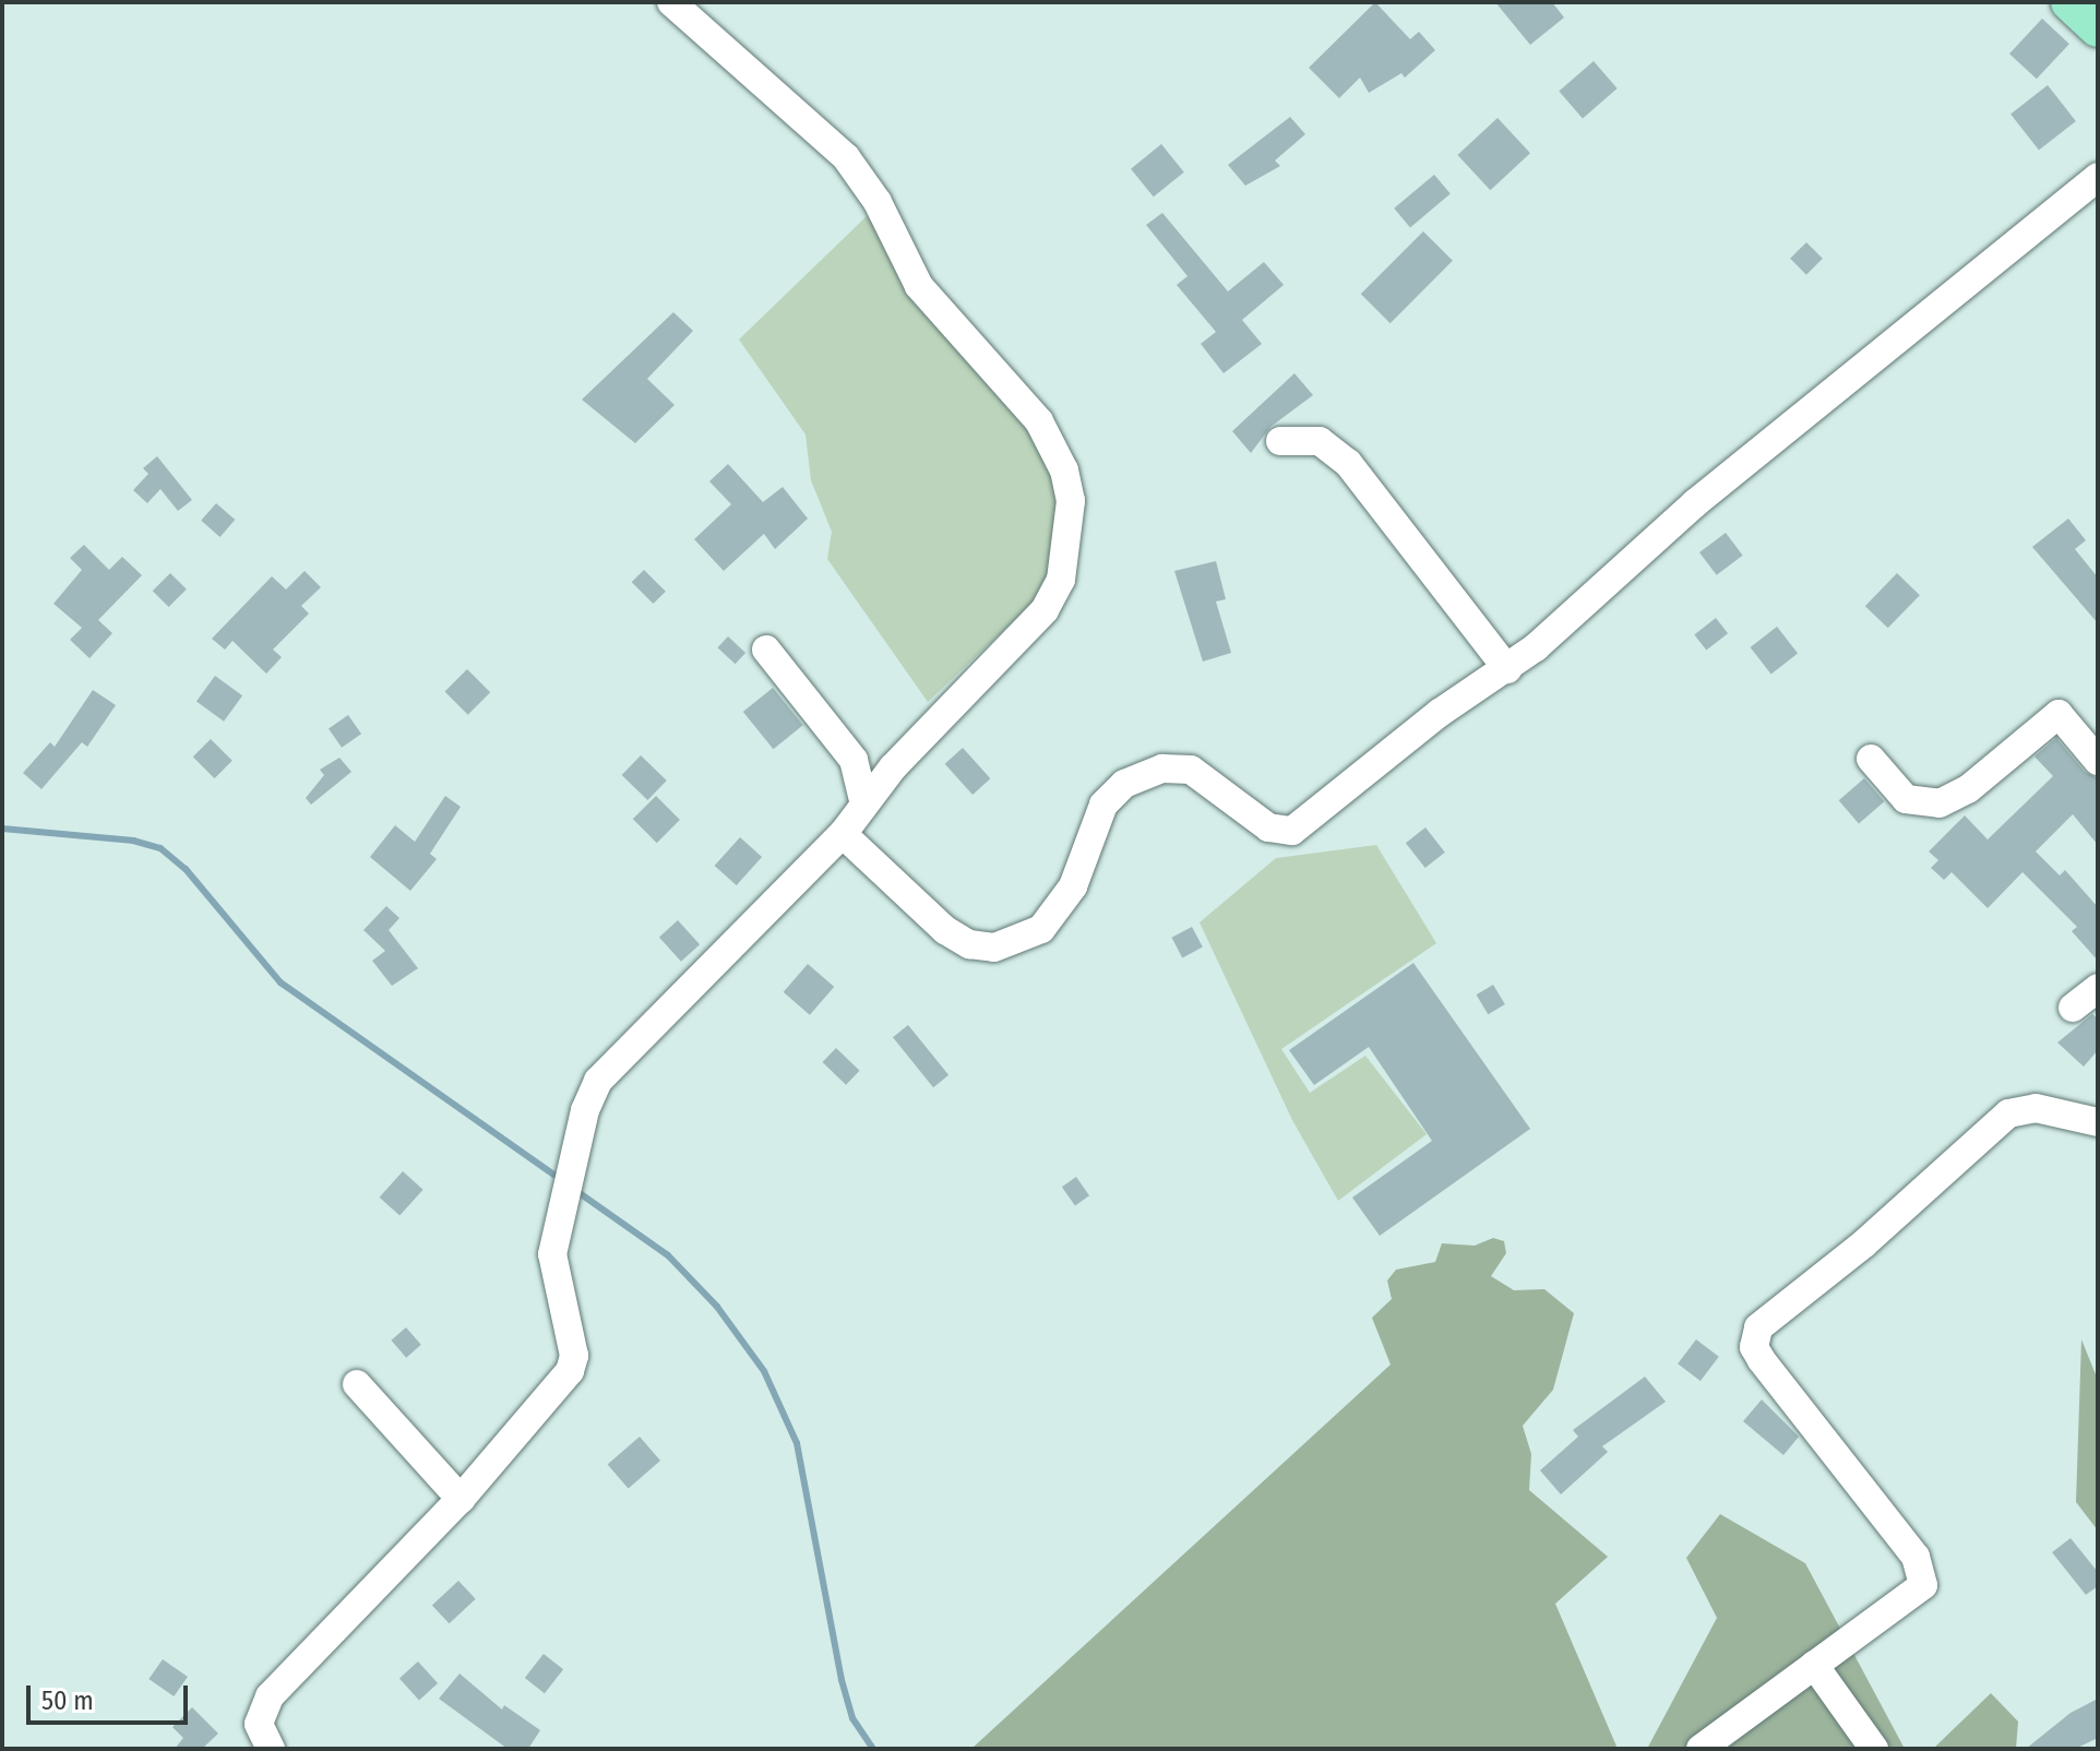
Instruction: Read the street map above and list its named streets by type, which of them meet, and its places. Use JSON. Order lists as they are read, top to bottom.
{
  "scale_bar": "50 m"
}
